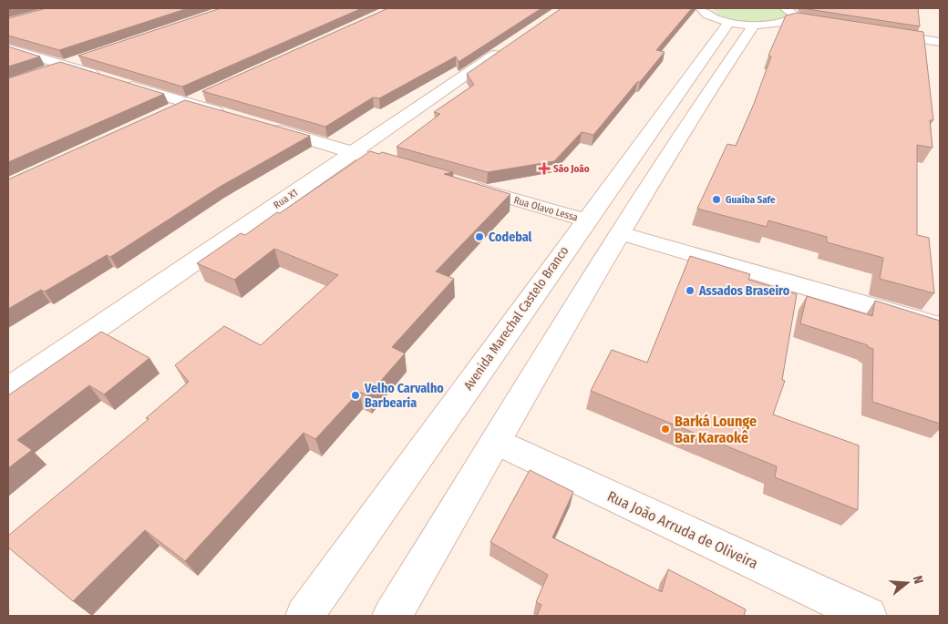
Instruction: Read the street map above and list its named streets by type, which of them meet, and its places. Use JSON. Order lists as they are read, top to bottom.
{
  "streets": {
    "main road": [
      "Rua X1",
      "Rua Olavo Lessa",
      "Avenida Marechal Castelo Branco",
      "Rua João Arruda de Oliveira"
    ]
  },
  "crossings": [
    ["Rua Olavo Lessa", "Avenida Marechal Castelo Branco"]
  ],
  "places": {
    "health": ["São João"],
    "other": [
      "Guaíba Safe",
      "Codebal",
      "Assados Braseiro",
      "Velho Carvalho Barbearia",
      "Barká Lounge Bar Karaokê"
    ]
  },
  "north": "right"
}
